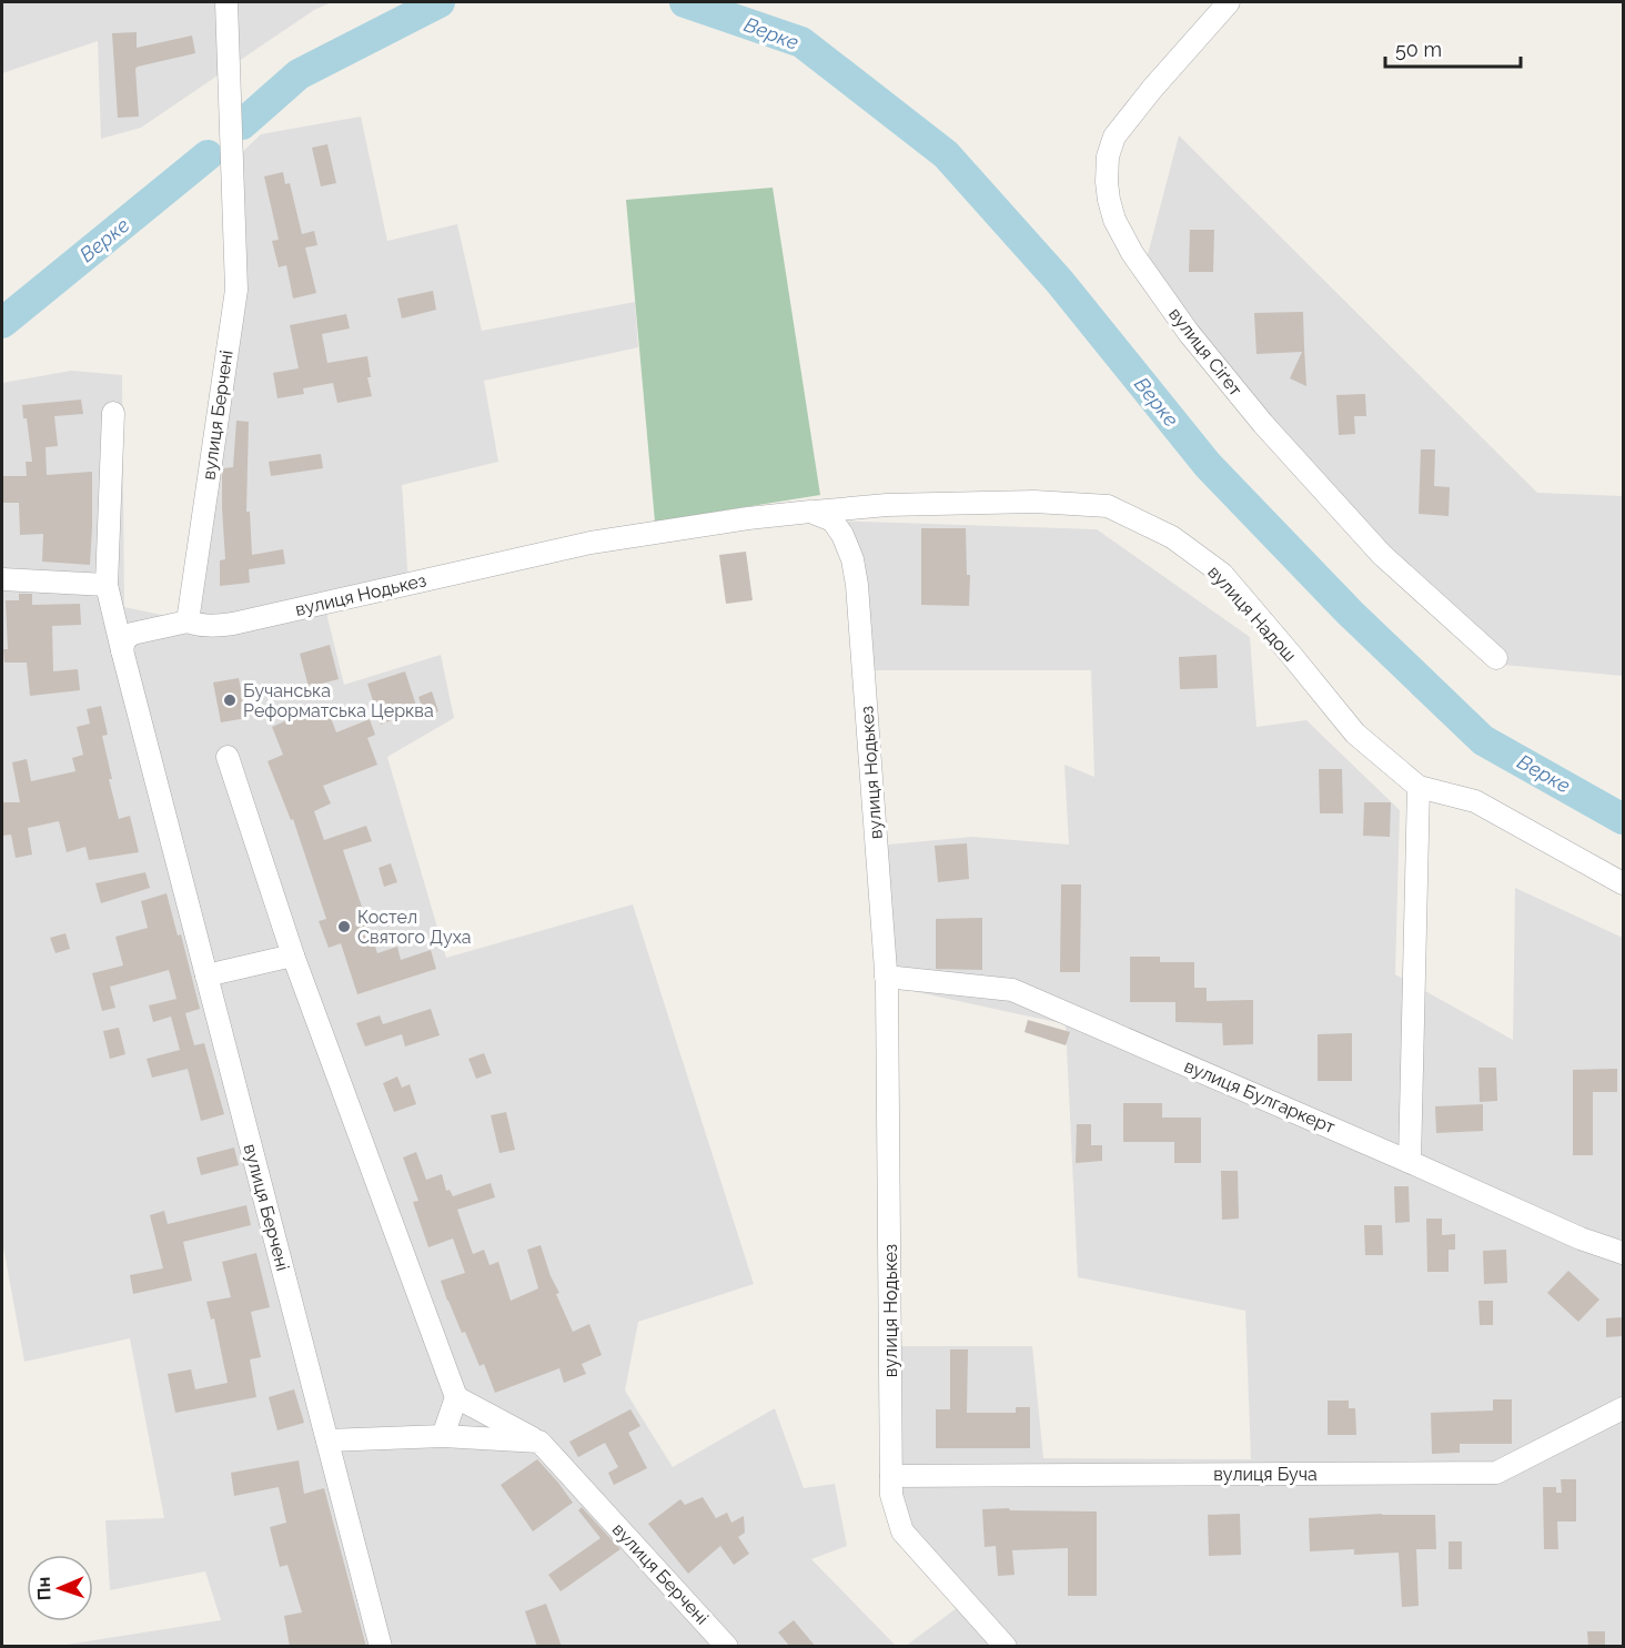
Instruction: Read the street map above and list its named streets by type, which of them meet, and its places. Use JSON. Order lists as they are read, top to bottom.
{
  "streets": {
    "street": [
      "вулиця Сіґет",
      "вулиця Берчені",
      "вулиця Нодькез",
      "вулиця Надош",
      "вулиця Булгаркерт",
      "вулиця Буча"
    ]
  },
  "crossings": [
    ["вулиця Берчені", "вулиця Нодькез"],
    ["вулиця Нодькез", "вулиця Надош"],
    ["вулиця Нодькез", "вулиця Булгаркерт"],
    ["вулиця Нодькез", "вулиця Буча"]
  ],
  "water": ["Верке"],
  "places": ["Бучанська Реформатська Церква", "Костел Святого Духа"],
  "scale_bar": "50 m",
  "north": "left"
}
